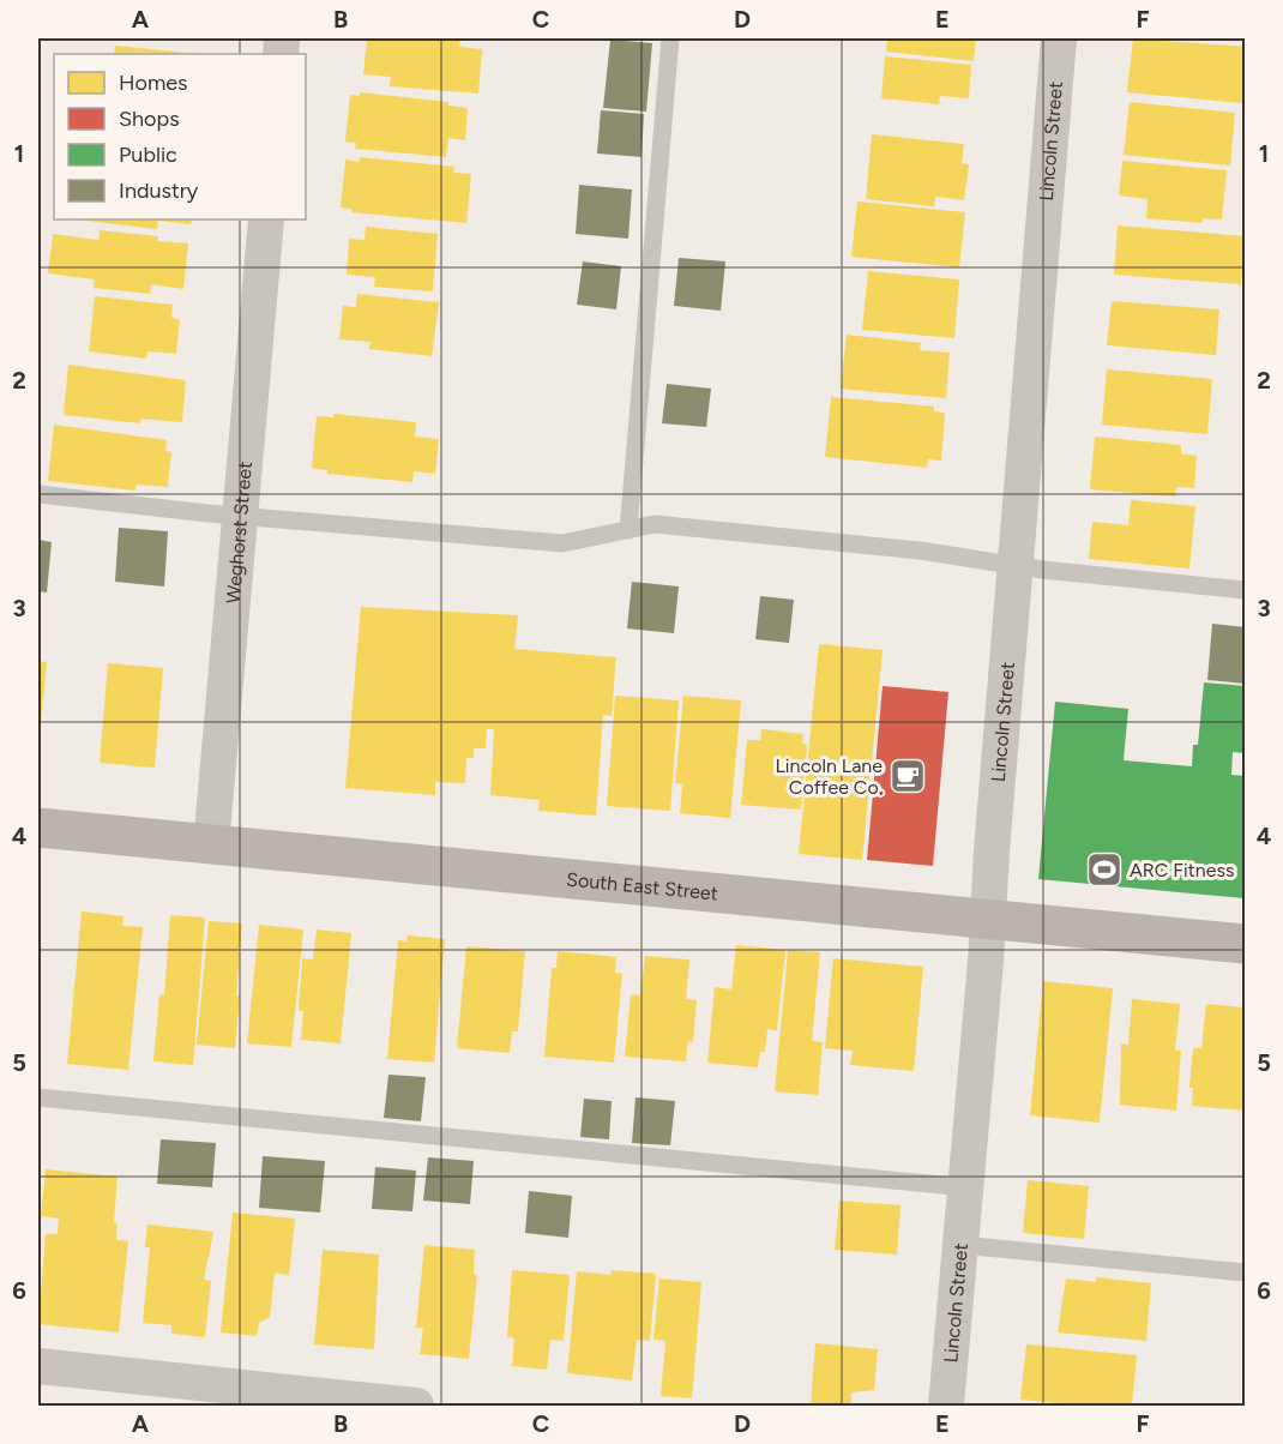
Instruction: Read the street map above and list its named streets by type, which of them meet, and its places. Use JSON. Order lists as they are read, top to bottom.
{
  "streets": {
    "main road": ["South East Street"],
    "street": ["Lincoln Street", "Weghorst Street"]
  },
  "crossings": [
    ["Lincoln Street", "South East Street"],
    ["Weghorst Street", "South East Street"]
  ],
  "places": {
    "cafe": ["Lincoln Lane Coffee Co."],
    "sports": ["ARC Fitness"]
  },
  "legend": [
    "Homes",
    "Shops",
    "Public",
    "Industry"
  ],
  "grid": {
    "columns": [
      "A",
      "B",
      "C",
      "D",
      "E",
      "F"
    ],
    "rows": [
      "1",
      "2",
      "3",
      "4",
      "5",
      "6"
    ]
  }
}
